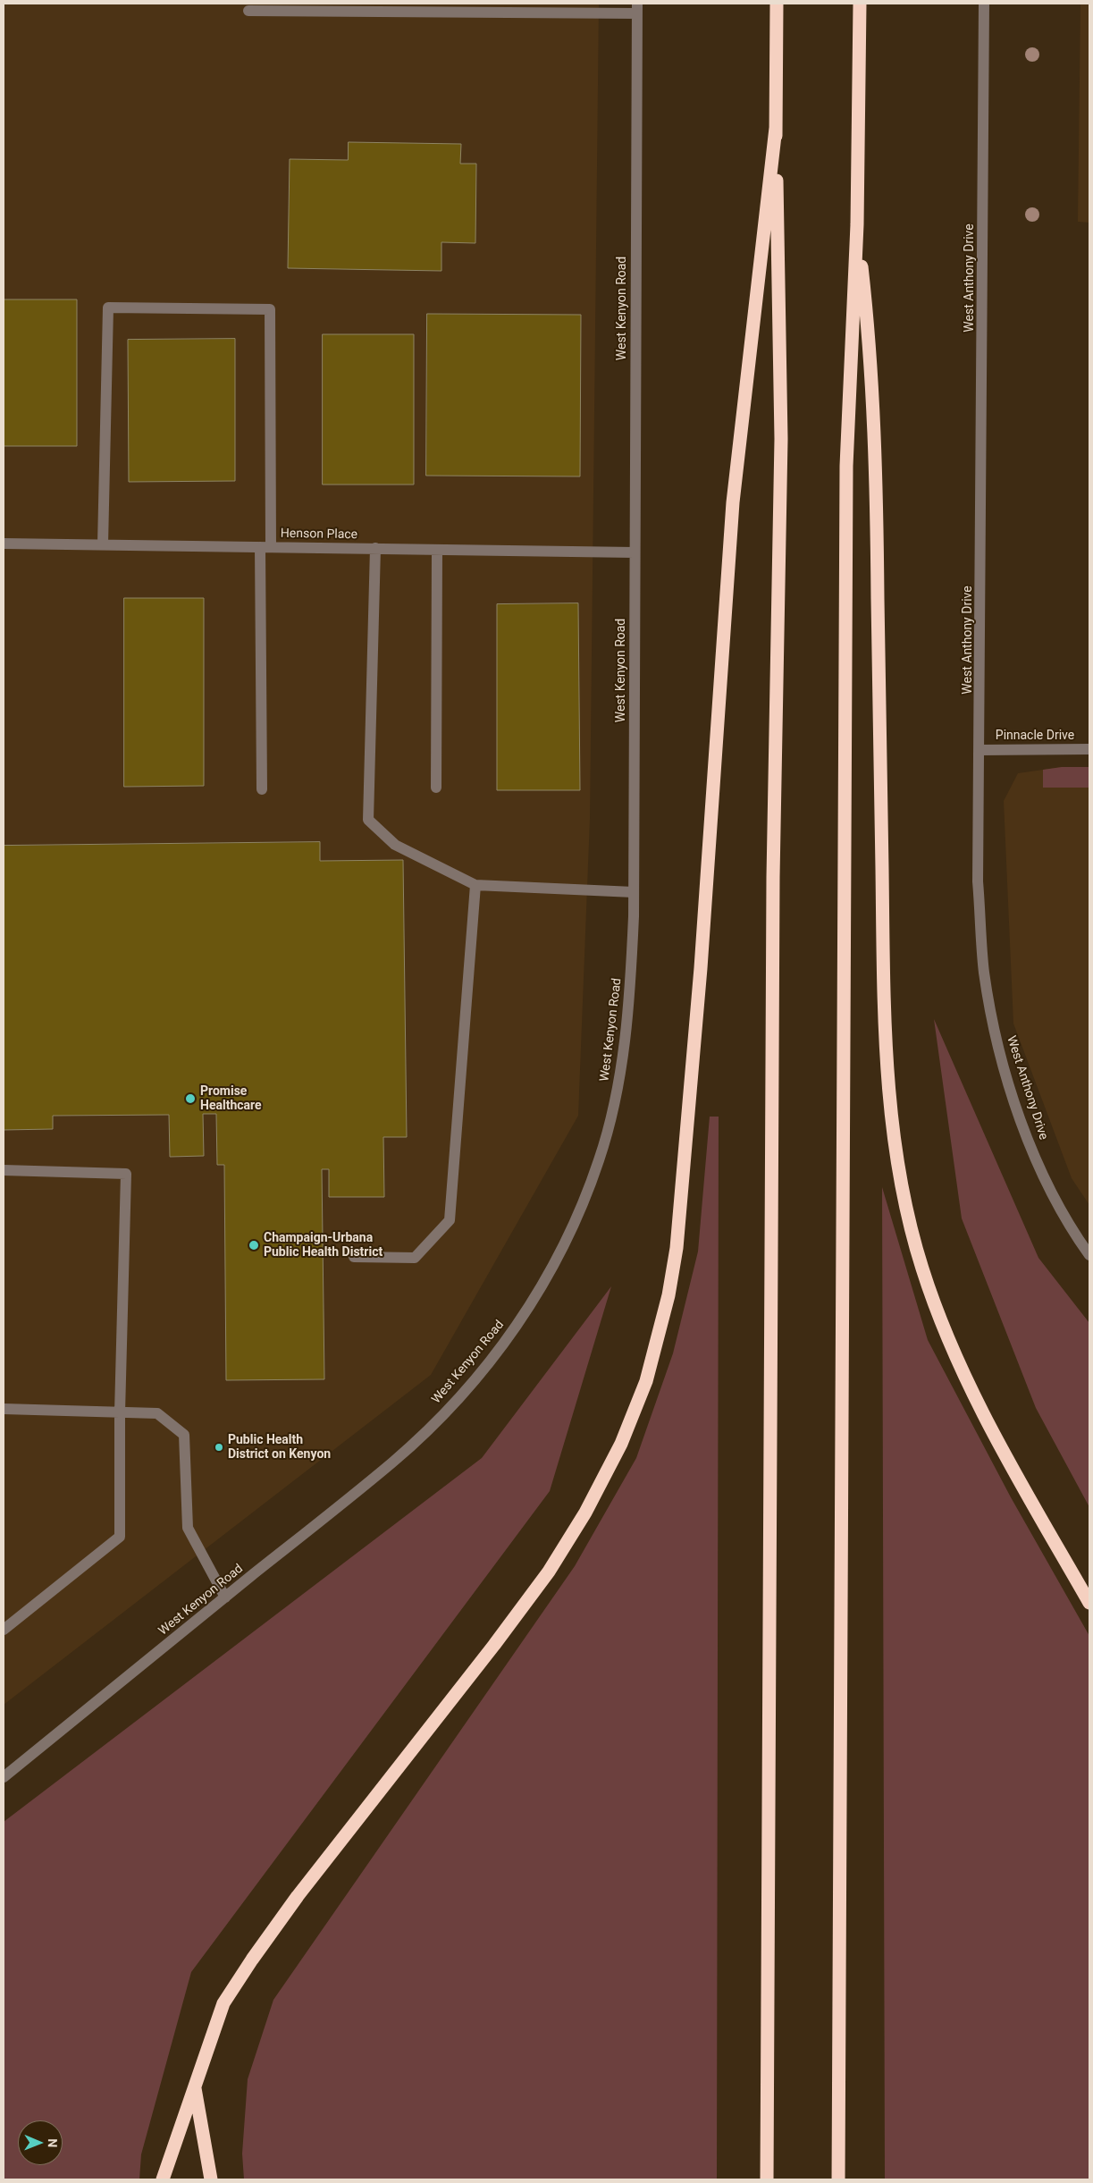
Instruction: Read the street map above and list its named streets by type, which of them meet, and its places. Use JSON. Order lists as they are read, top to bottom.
{
  "streets": {
    "street": [
      "West Anthony Drive",
      "West Kenyon Road",
      "Henson Place",
      "Pinnacle Drive"
    ]
  },
  "crossings": [
    ["West Anthony Drive", "Pinnacle Drive"],
    ["West Kenyon Road", "Henson Place"]
  ],
  "places": ["Promise Healthcare", "Champaign-Urbana Public Health District", "Public Health District on Kenyon"],
  "north": "right"
}
